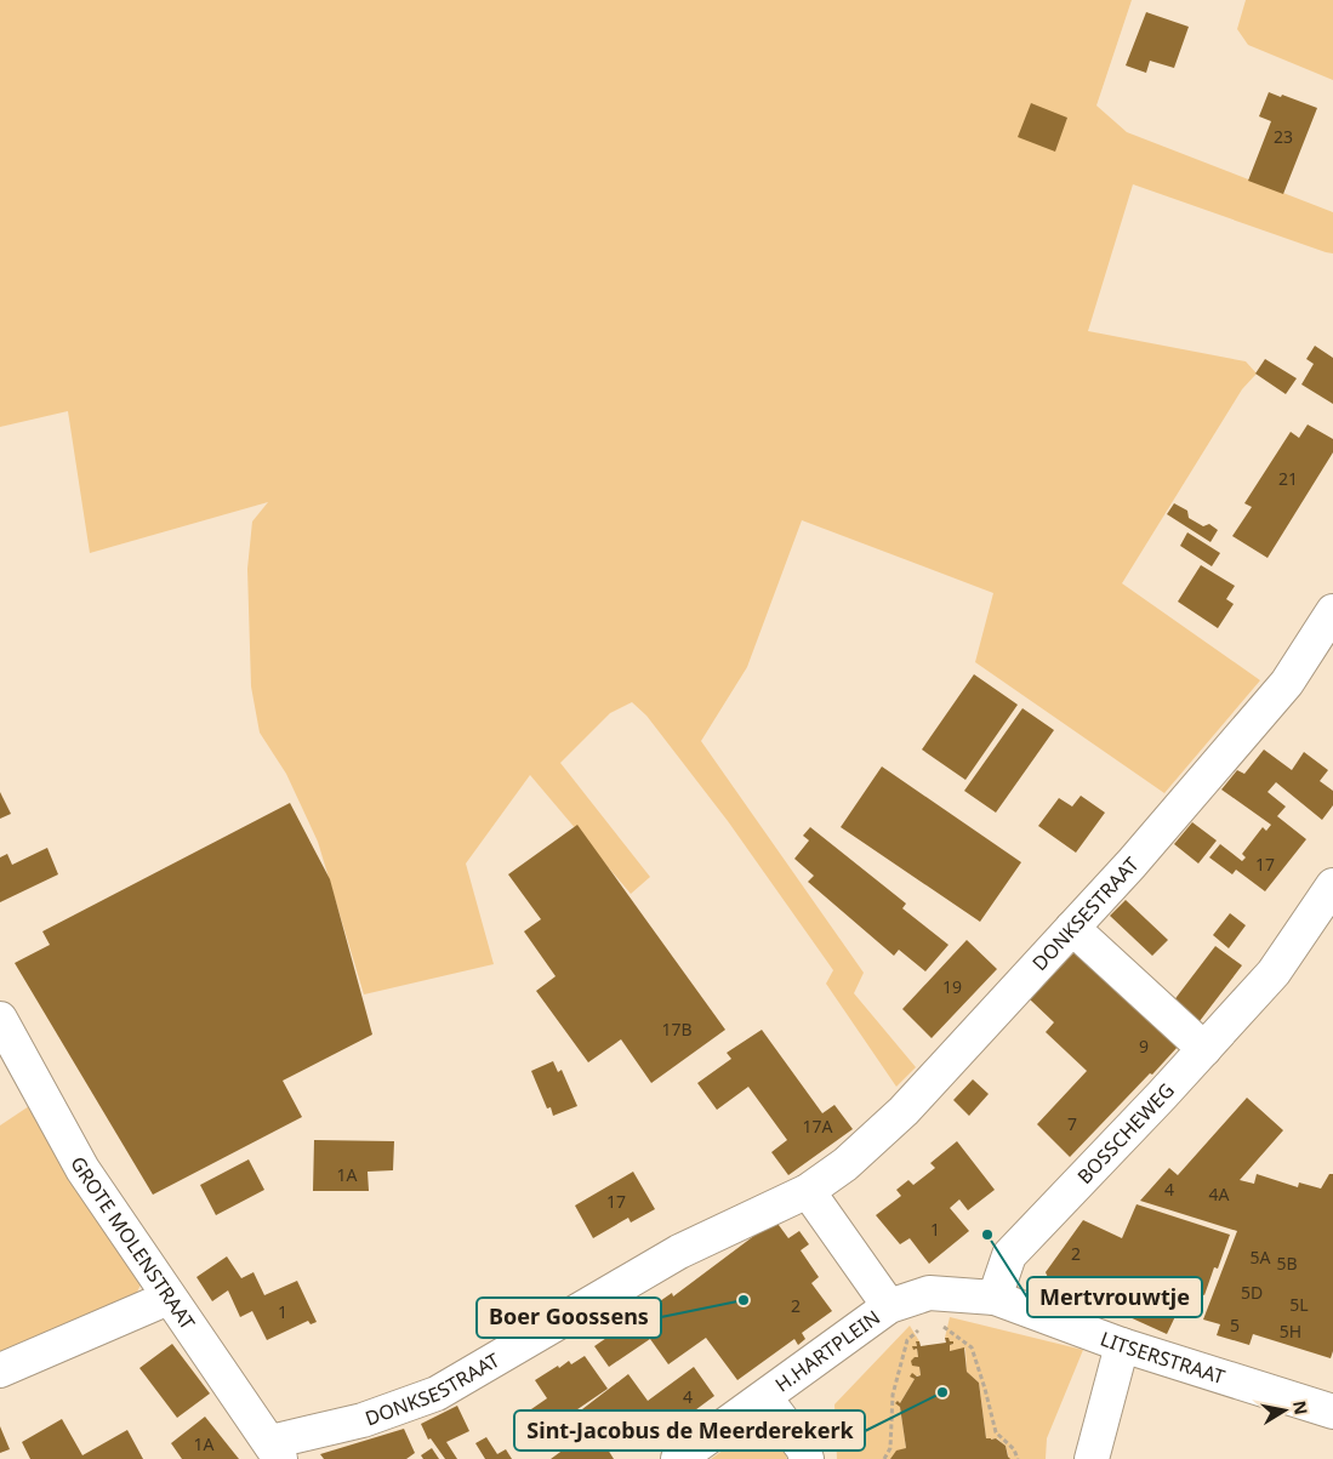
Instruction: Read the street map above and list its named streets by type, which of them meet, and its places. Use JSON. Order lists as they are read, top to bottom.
{
  "streets": {
    "street": [
      "DONKSESTRAAT",
      "BOSSCHEWEG",
      "GROTE MOLENSTRAAT",
      "H.HARTPLEIN",
      "LITSERSTRAAT"
    ]
  },
  "crossings": [
    ["DONKSESTRAAT", "GROTE MOLENSTRAAT"],
    ["BOSSCHEWEG", "LITSERSTRAAT"]
  ],
  "places": ["Mertvrouwtje", "Boer Goossens", "Sint-Jacobus de Meerderekerk"],
  "house_numbers": [
    "23",
    "21",
    "17",
    "19",
    "17B",
    "9",
    "7",
    "17A",
    "1A",
    "4",
    "4A",
    "17",
    "1",
    "2",
    "5A",
    "5B",
    "5D",
    "5L",
    "2",
    "1",
    "5",
    "5H",
    "4",
    "1A"
  ],
  "north": "right"
}
